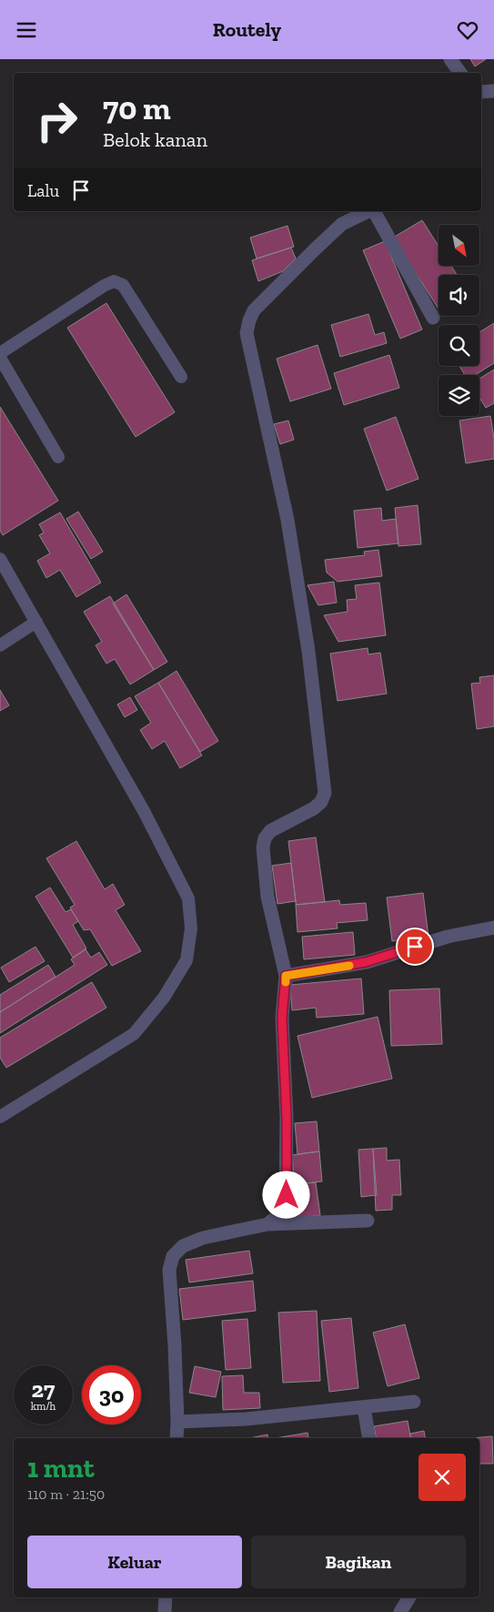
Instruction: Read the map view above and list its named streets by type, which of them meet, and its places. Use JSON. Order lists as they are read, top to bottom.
{
  "north": "bottom right",
  "page": {
    "header": "Routely",
    "turn": ["70 m", "Belok kanan"],
    "then": "Lalu",
    "speed": "27 km/h",
    "limit": "30",
    "heading": ["1 mnt", "110 m · 21:50"],
    "buttons": ["Keluar", "Bagikan"]
  }
}
